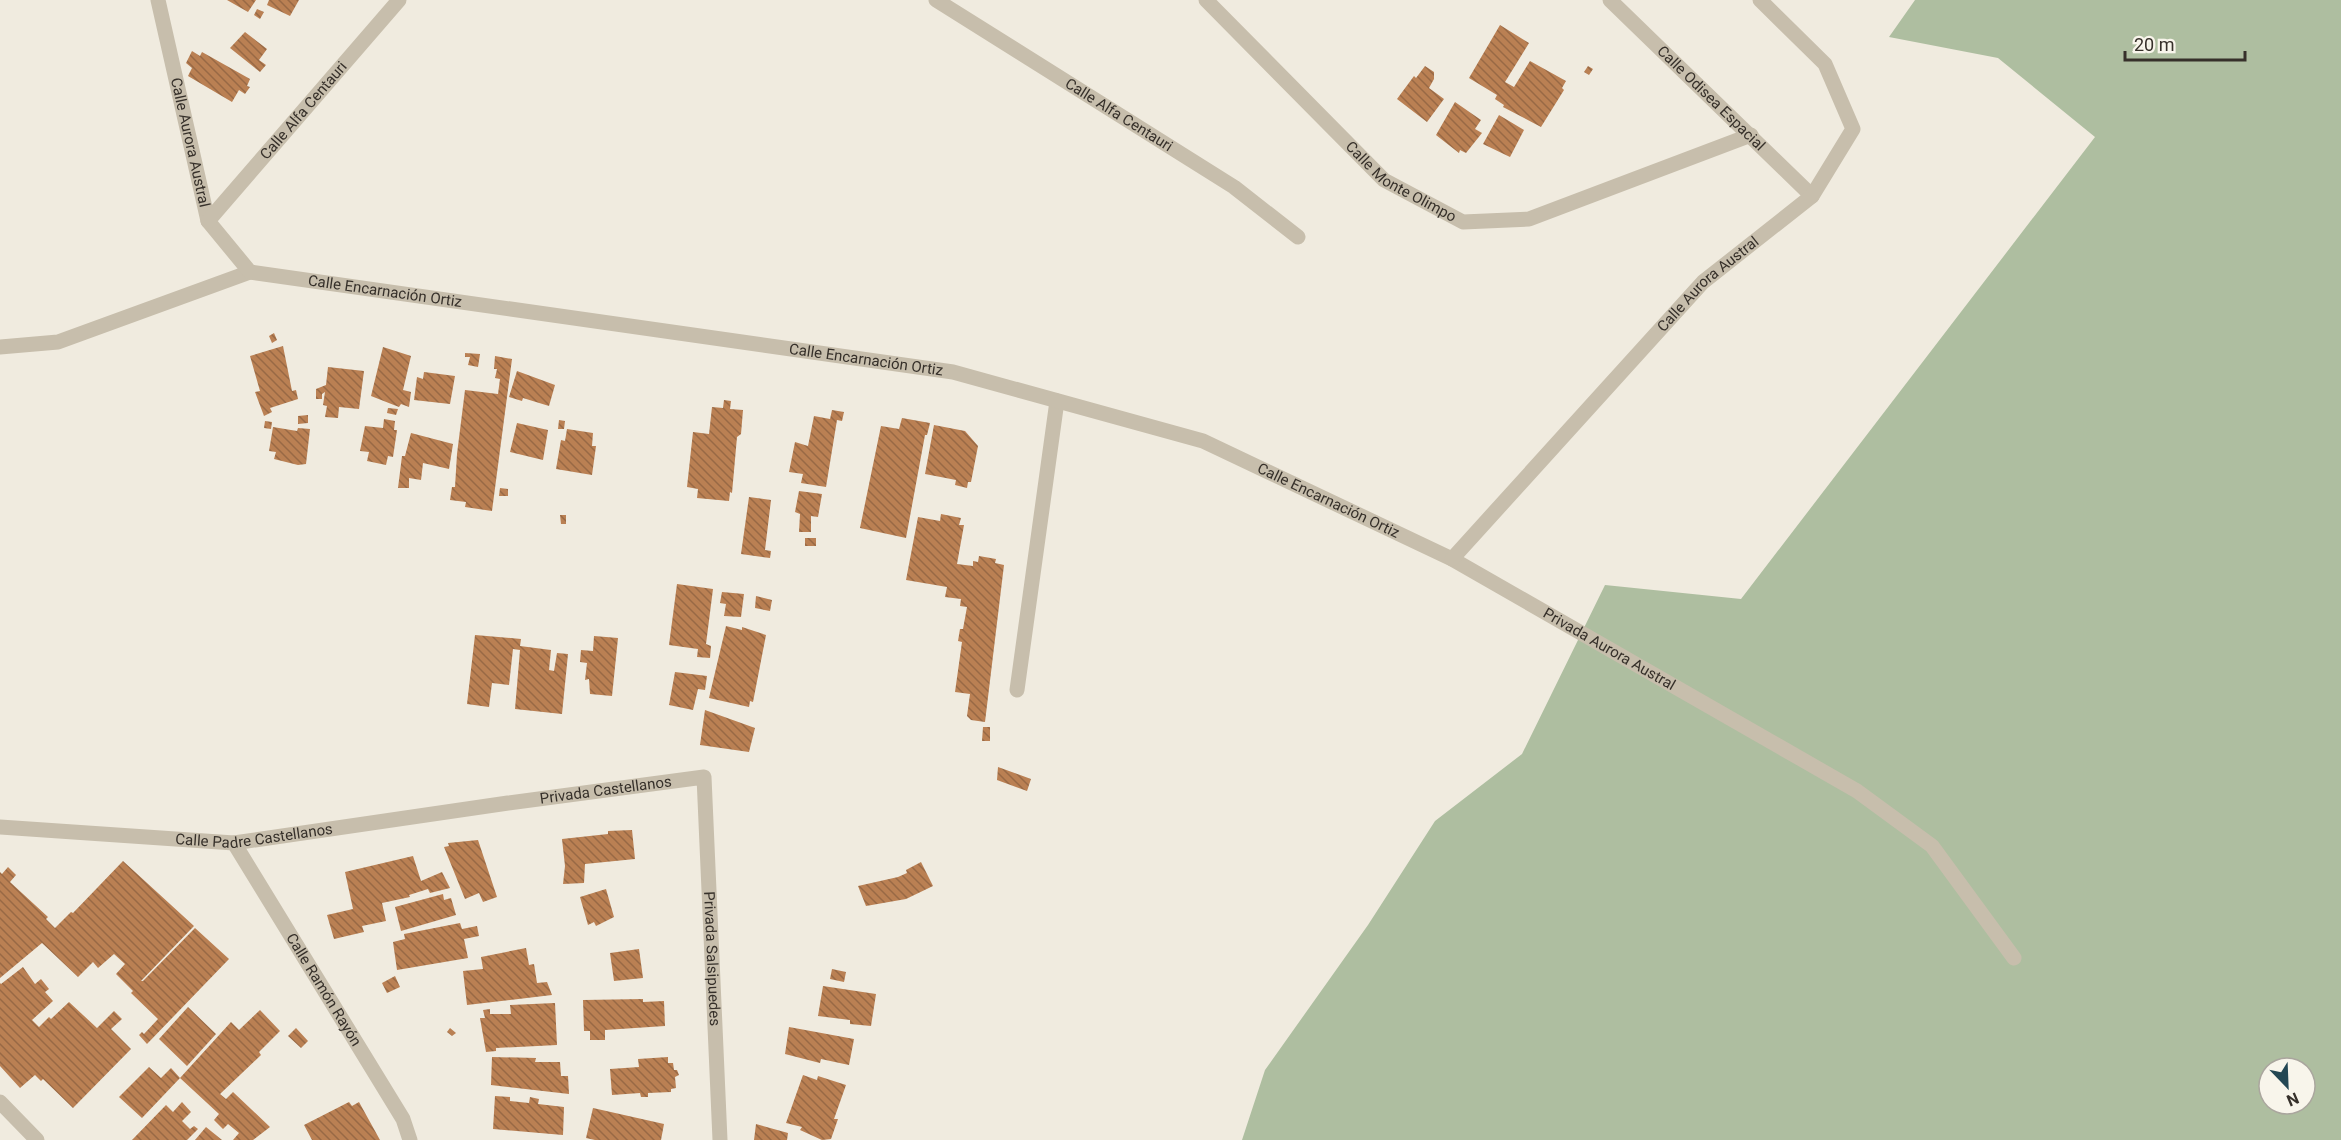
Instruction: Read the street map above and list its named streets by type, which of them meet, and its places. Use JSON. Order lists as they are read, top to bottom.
{
  "streets": {
    "street": [
      "Calle Odisea Espacial",
      "Calle Alfa Centauri",
      "Calle Aurora Austral",
      "Calle Monte Olimpo",
      "Calle Encarnación Ortiz",
      "Privada Aurora Austral",
      "Privada Castellanos",
      "Calle Padre Castellanos",
      "Privada Salsipuedes",
      "Calle Ramón Rayón"
    ]
  },
  "crossings": [
    ["Calle Odisea Espacial", "Calle Aurora Austral"],
    ["Calle Odisea Espacial", "Calle Monte Olimpo"],
    ["Calle Alfa Centauri", "Calle Aurora Austral"],
    ["Calle Aurora Austral", "Calle Encarnación Ortiz"],
    ["Calle Aurora Austral", "Privada Aurora Austral"],
    ["Calle Encarnación Ortiz", "Privada Aurora Austral"],
    ["Privada Castellanos", "Calle Padre Castellanos"],
    ["Privada Castellanos", "Privada Salsipuedes"],
    ["Calle Padre Castellanos", "Calle Ramón Rayón"]
  ],
  "scale_bar": "20 m",
  "north": "bottom right"
}
